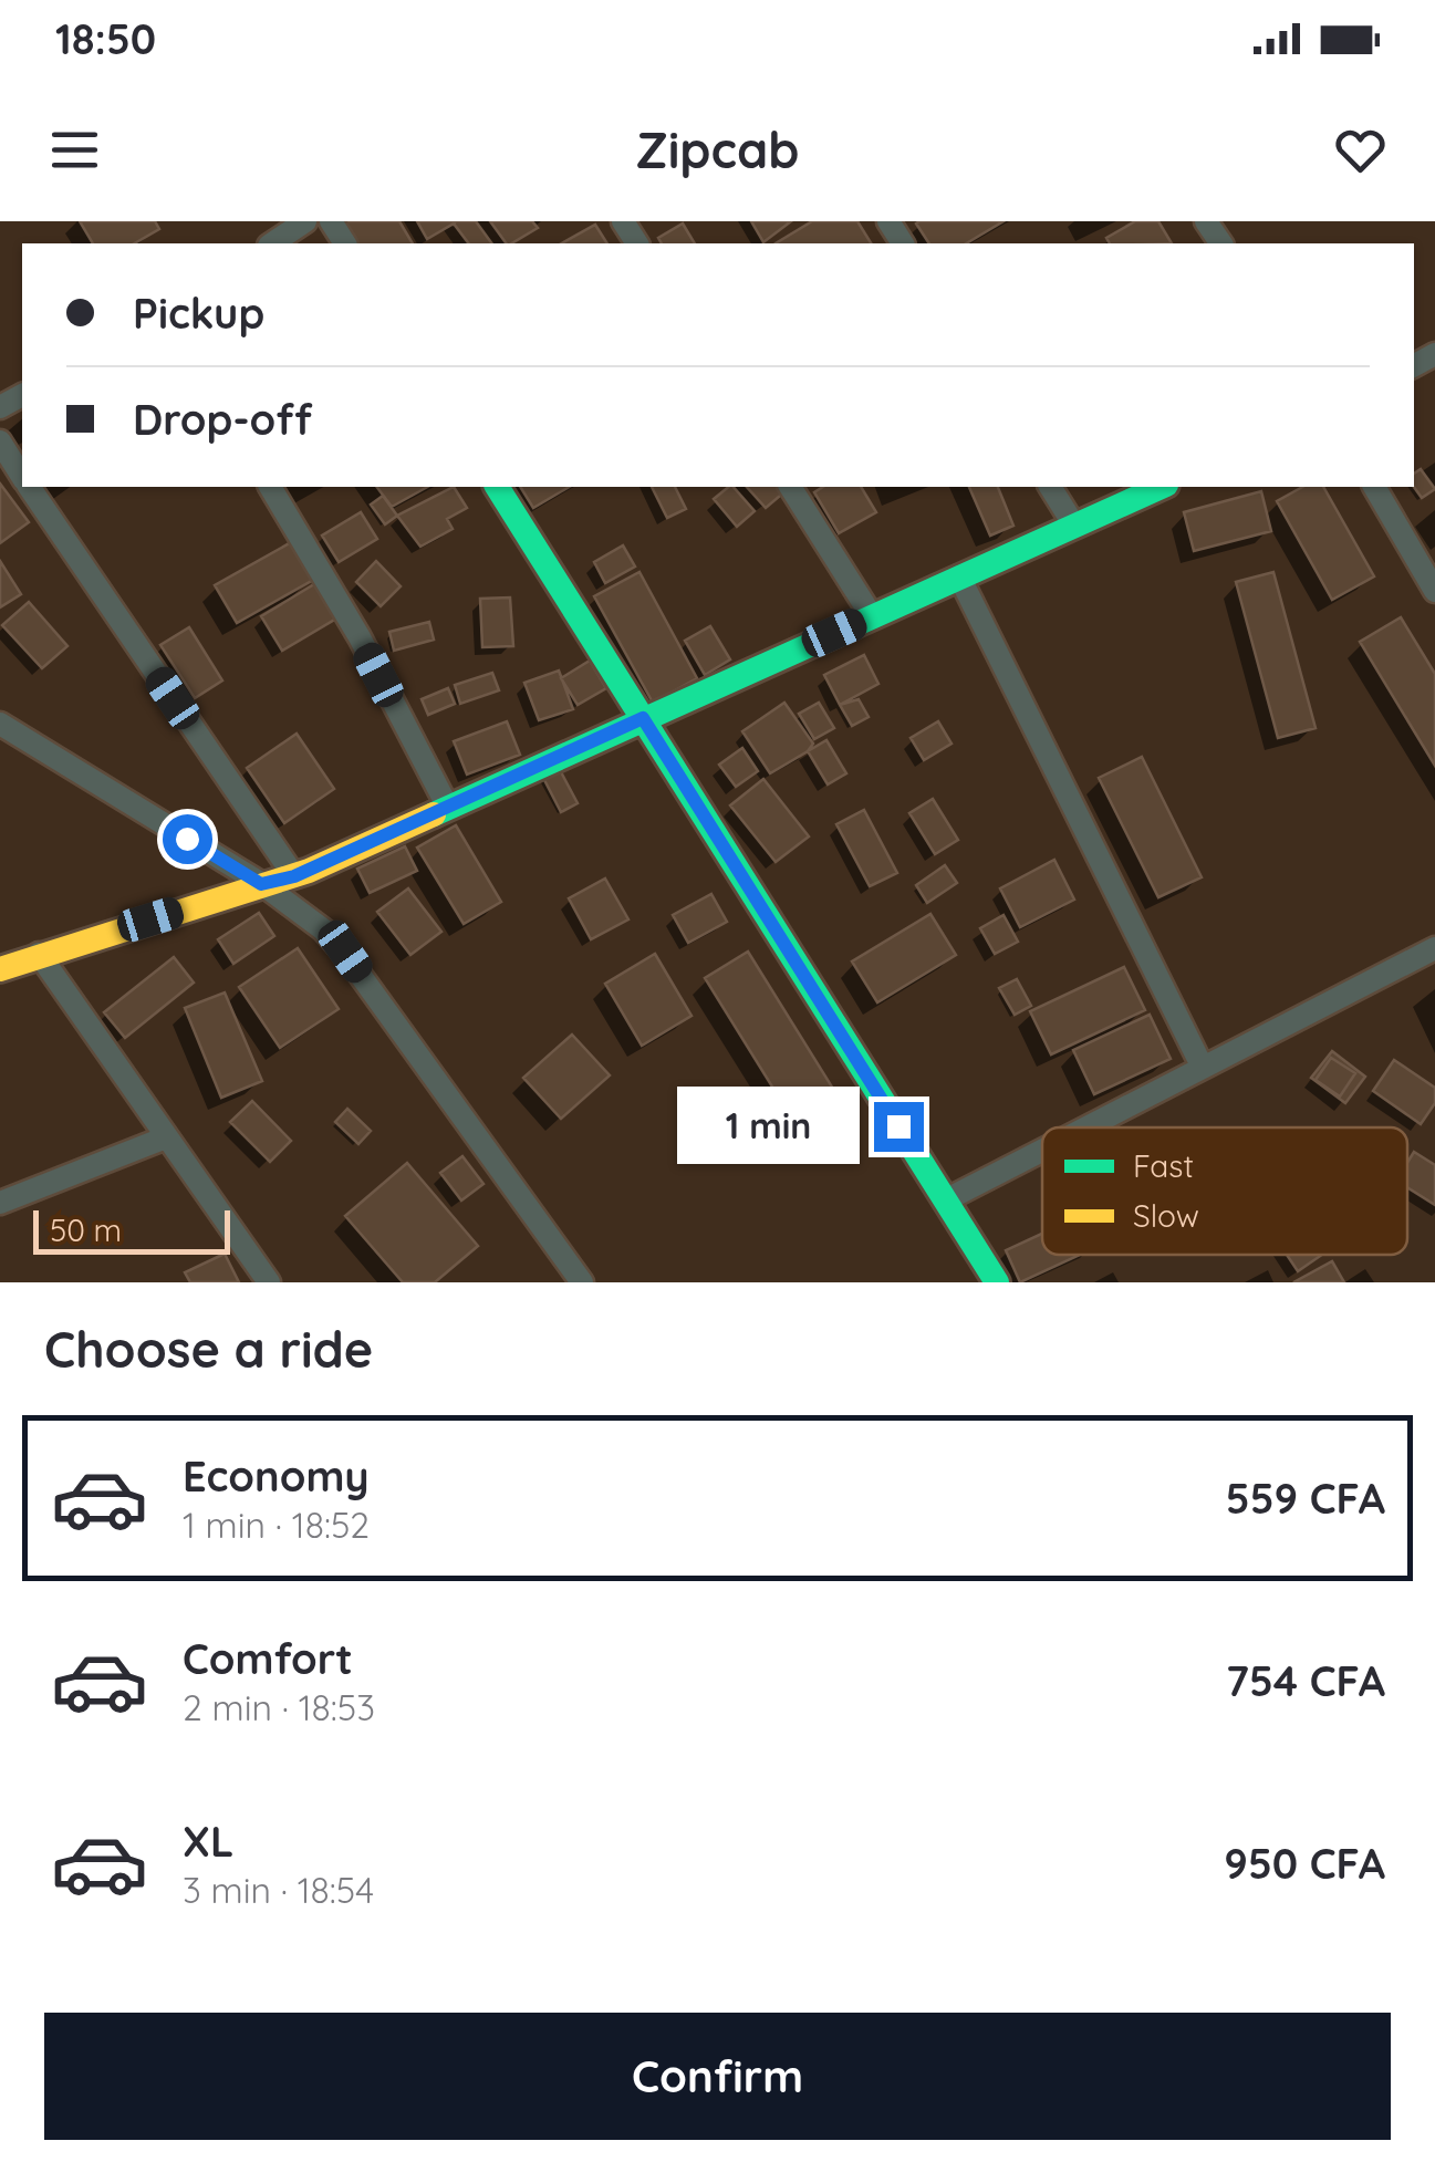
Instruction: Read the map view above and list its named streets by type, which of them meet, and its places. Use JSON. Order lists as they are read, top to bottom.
{
  "legend": ["Fast", "Slow"],
  "scale_bar": "50 m",
  "page": {
    "status": "18:50",
    "header": "Zipcab",
    "banner": ["Pickup", "Drop-off"],
    "bubble": "1 min",
    "scale": "50 m",
    "heading": "Choose a ride",
    "list": [
      {
        "name": "Economy",
        "note": "1 min · 18:52",
        "value": "559 CFA"
      },
      {
        "name": "Comfort",
        "note": "2 min · 18:53",
        "value": "754 CFA"
      },
      {
        "name": "XL",
        "note": "3 min · 18:54",
        "value": "950 CFA"
      }
    ],
    "buttons": "Confirm"
  }
}
